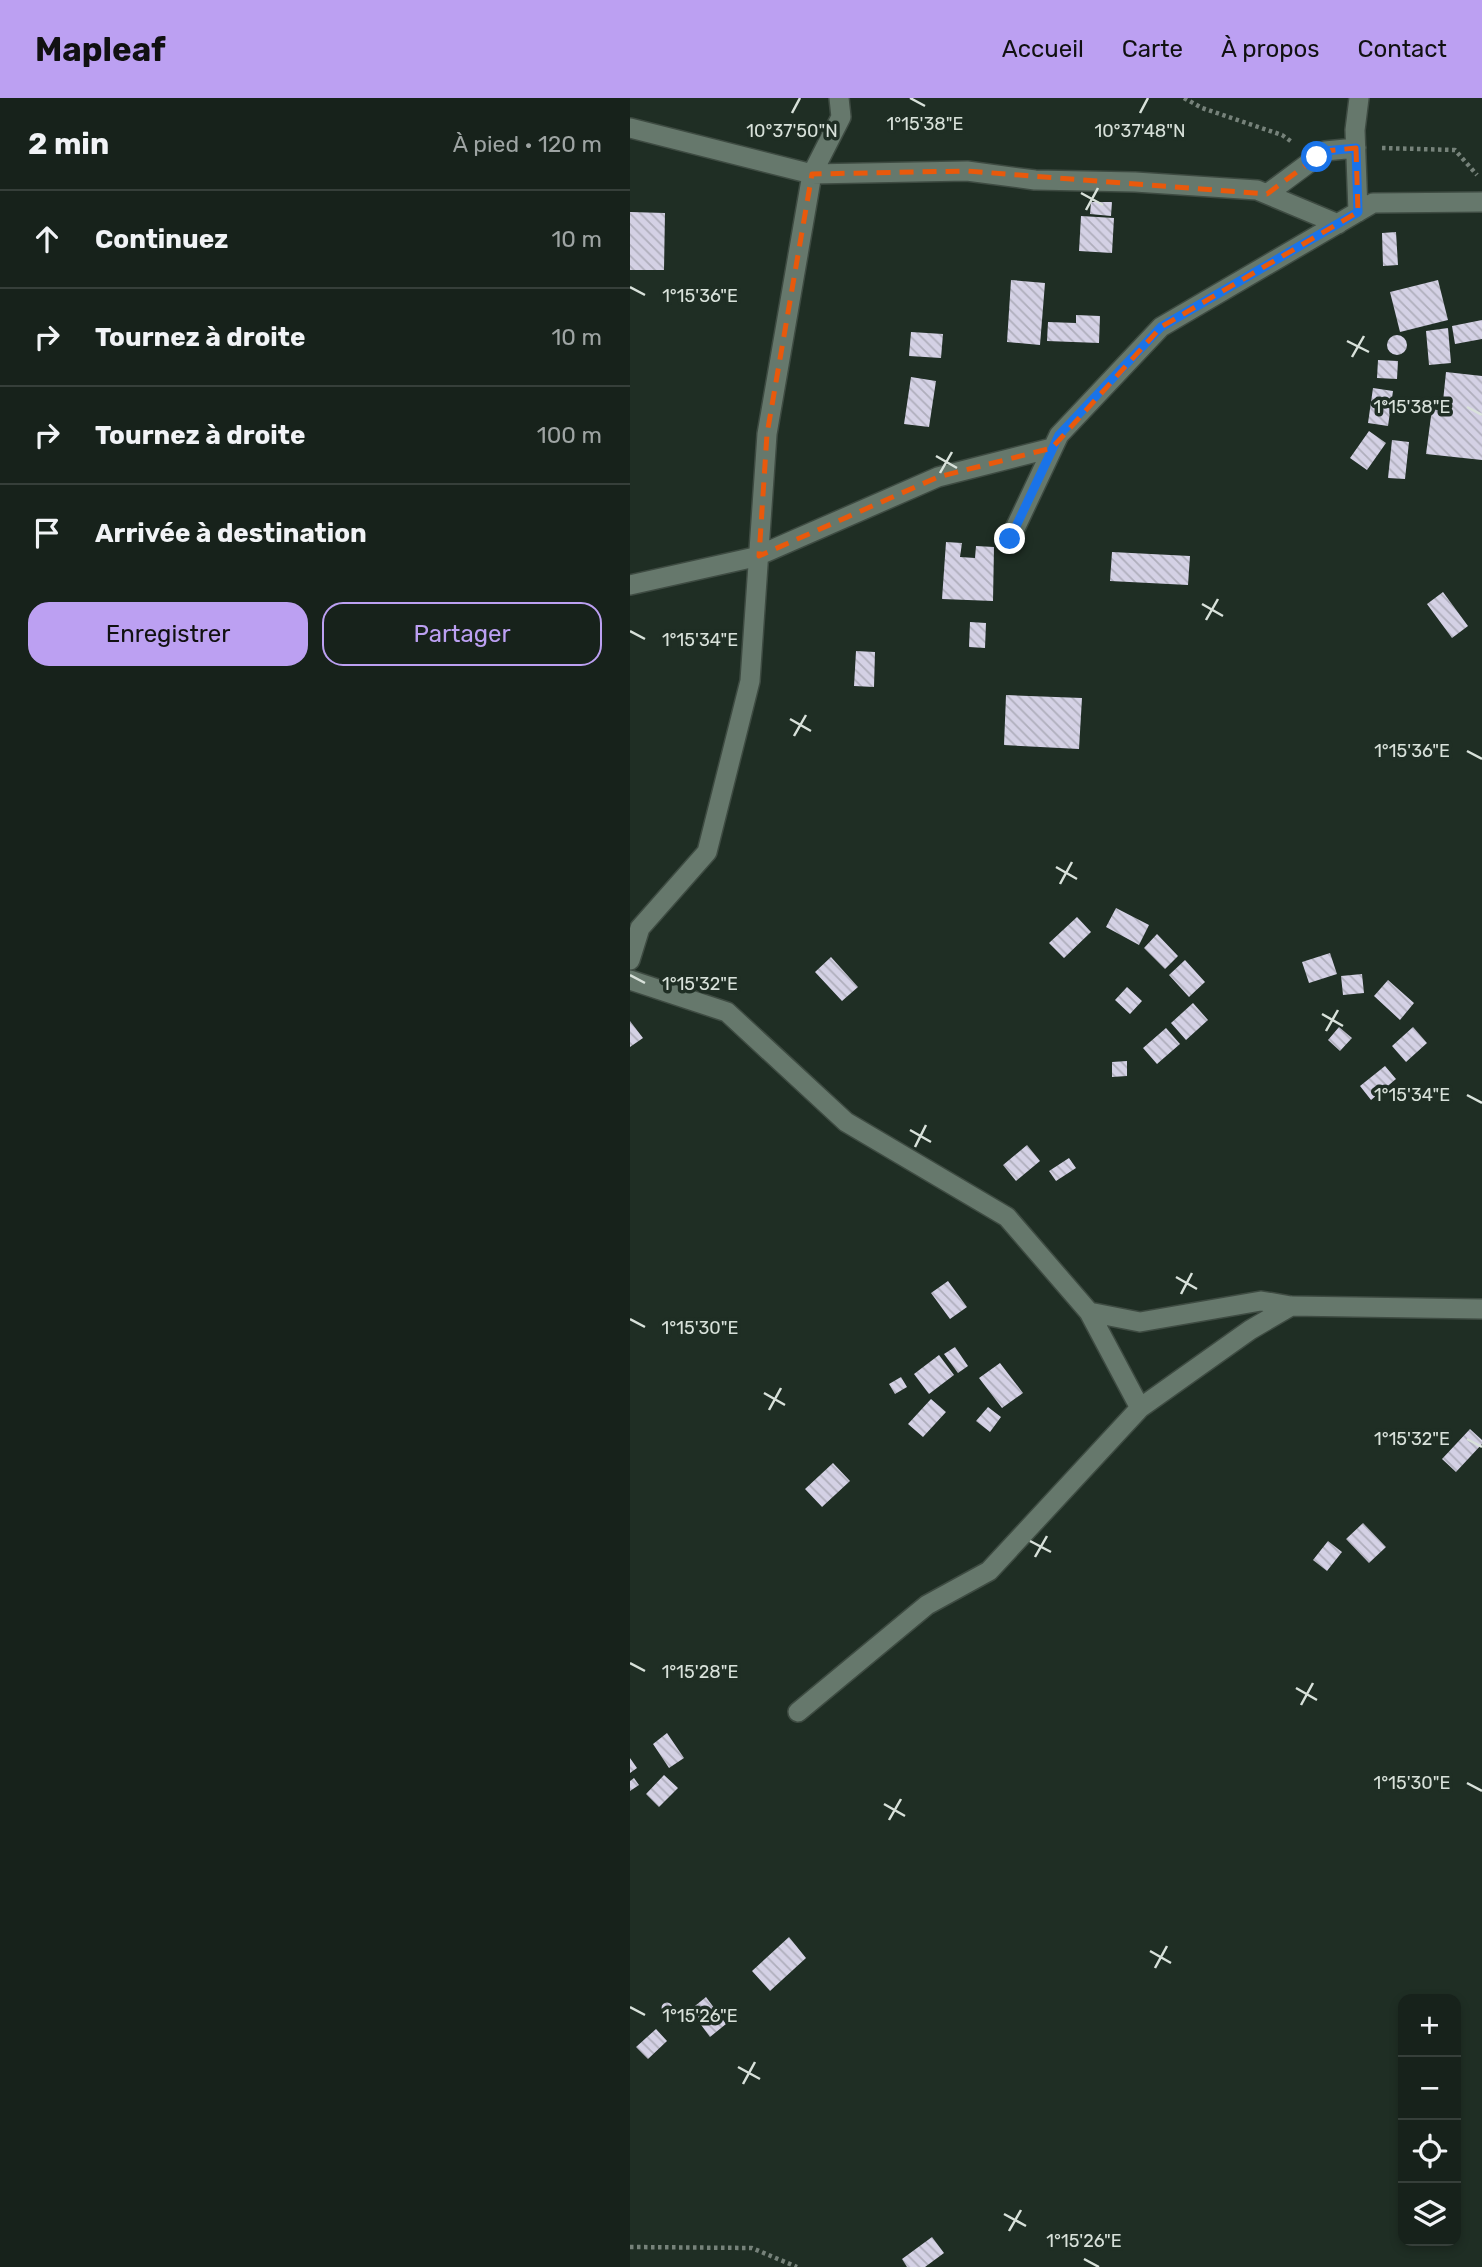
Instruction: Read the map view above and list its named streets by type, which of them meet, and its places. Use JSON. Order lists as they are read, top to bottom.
{
  "page": {
    "header": "Mapleaf",
    "nav": [
      "Accueil",
      "Carte",
      "À propos",
      "Contact"
    ],
    "heading": ["2 min", "À pied · 120 m"],
    "list": [
      ["Continuez", "10 m"],
      ["Tournez à droite", "10 m"],
      ["Tournez à droite", "100 m"],
      "Arrivée à destination"
    ],
    "buttons": ["Enregistrer", "Partager"],
    "map_buttons": ["+", "−"]
  },
  "coordinates": [
    "1°15'38\"E",
    "10°37'50\"N",
    "10°37'48\"N",
    "1°15'36\"E",
    "1°15'34\"E",
    "1°15'32\"E",
    "1°15'30\"E",
    "1°15'28\"E",
    "1°15'26\"E"
  ]
}
